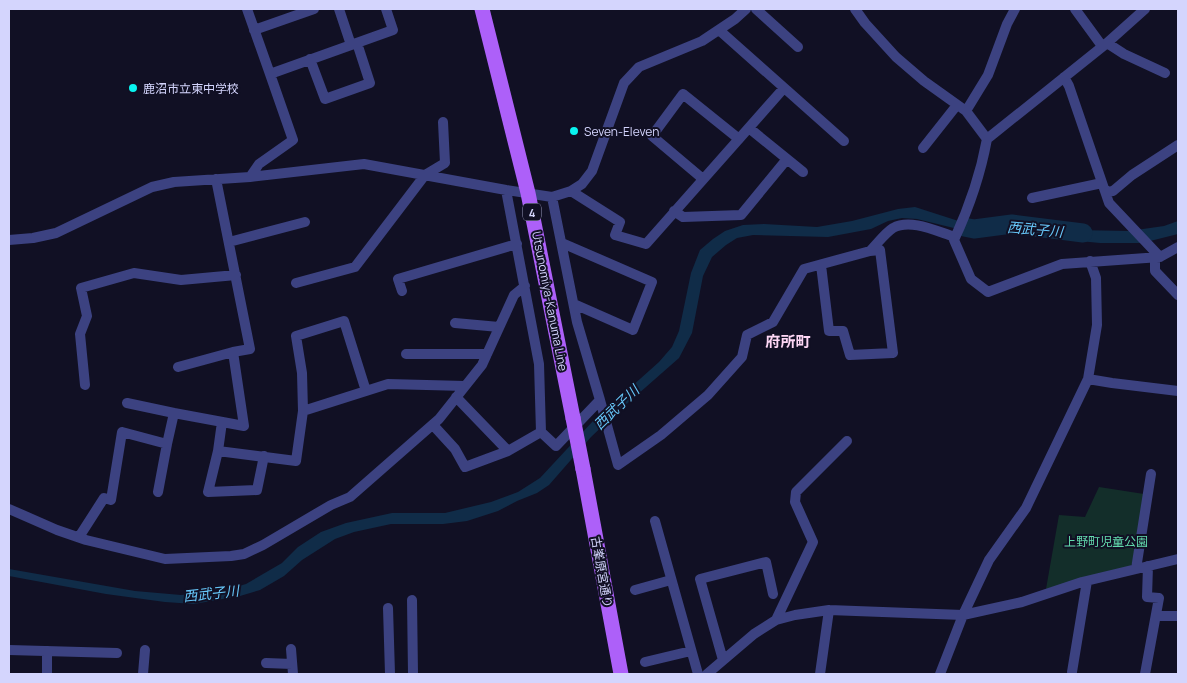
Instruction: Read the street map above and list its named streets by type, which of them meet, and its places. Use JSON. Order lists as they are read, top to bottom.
{
  "streets": {
    "main road": ["4", "Utsunomiya-Kanuma Line", "古峯原宮通り"]
  },
  "crossings": [
    ["Utsunomiya-Kanuma Line", "古峯原宮通り"]
  ],
  "districts": ["府所町"],
  "water": ["西武子川"],
  "parks": ["上野町児童公園"],
  "places": ["鹿沼市立東中学校", "Seven-Eleven"]
}
